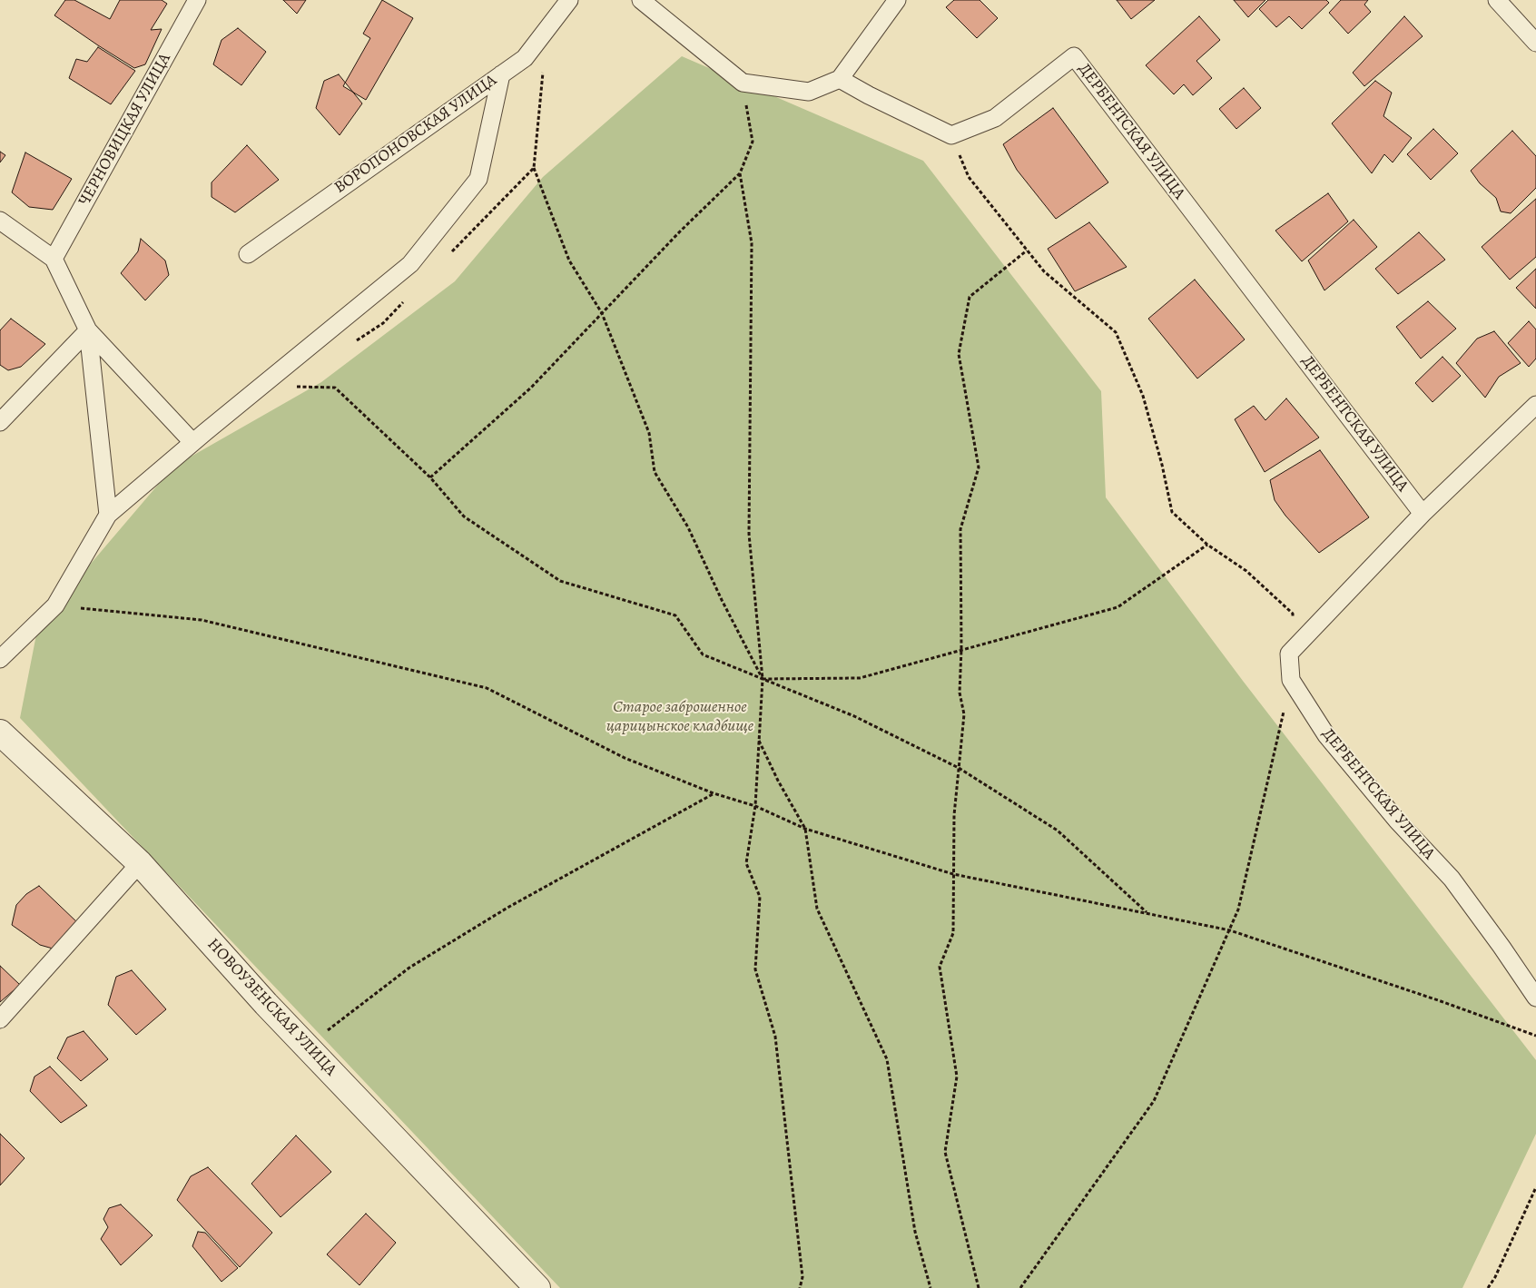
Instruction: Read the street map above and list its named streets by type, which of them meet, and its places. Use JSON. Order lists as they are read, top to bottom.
{
  "streets": {
    "street": ["НОВОУЗЕНСКАЯ УЛИЦА"],
    "lane": ["ЧЕРНОВИЦКАЯ УЛИЦА", "ДЕРБЕНТСКАЯ УЛИЦА", "ВОРОПОНОВСКАЯ УЛИЦА"]
  },
  "parks": ["Старое заброшенное царицынское кладбище"]
}
